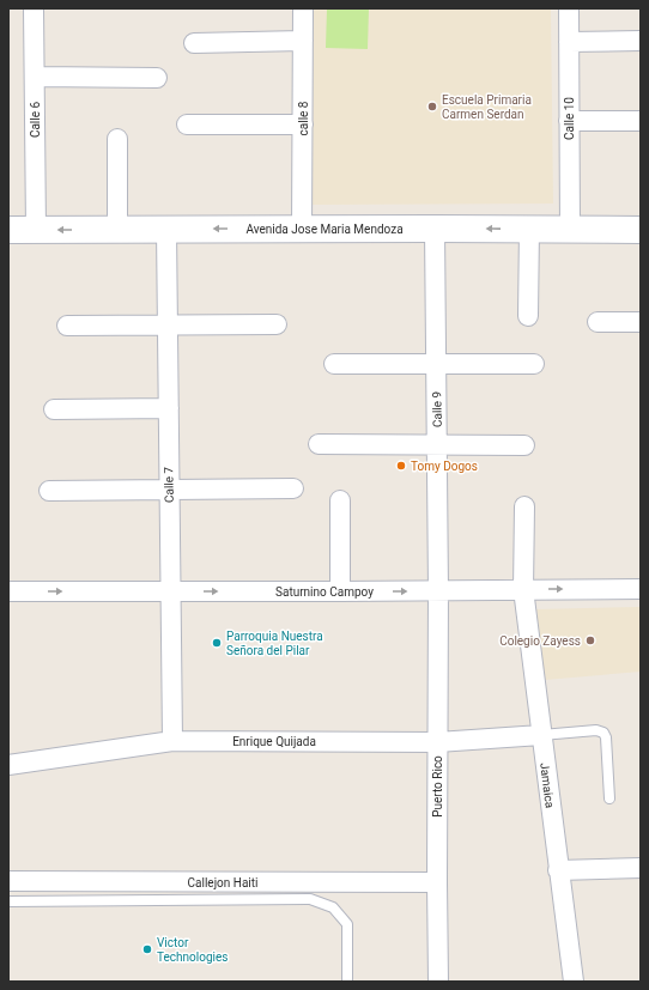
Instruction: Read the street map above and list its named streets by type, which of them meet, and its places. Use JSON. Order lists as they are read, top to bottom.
{
  "streets": {
    "street": [
      "calle 8",
      "Calle 10",
      "Calle 6",
      "Avenida Jose Maria Mendoza",
      "Calle 9",
      "Calle 7",
      "Saturnino Campoy",
      "Enrique Quijada",
      "Jamaica",
      "Puerto Rico",
      "Callejon Haiti"
    ]
  },
  "crossings": [
    ["calle 8", "Avenida Jose Maria Mendoza"],
    ["Calle 10", "Avenida Jose Maria Mendoza"],
    ["Calle 6", "Avenida Jose Maria Mendoza"],
    ["Avenida Jose Maria Mendoza", "Calle 9"],
    ["Avenida Jose Maria Mendoza", "Calle 7"],
    ["Calle 9", "Saturnino Campoy"],
    ["Calle 9", "Puerto Rico"],
    ["Calle 7", "Saturnino Campoy"],
    ["Calle 7", "Enrique Quijada"],
    ["Saturnino Campoy", "Jamaica"],
    ["Saturnino Campoy", "Puerto Rico"],
    ["Enrique Quijada", "Jamaica"],
    ["Enrique Quijada", "Puerto Rico"],
    ["Puerto Rico", "Callejon Haiti"]
  ],
  "places": [
    "Escuela Primaria Carmen Serdan",
    "Tomy Dogos",
    "Colegio Zayess",
    "Parroquia Nuestra Señora del Pilar",
    "Victor Technologies"
  ]
}
